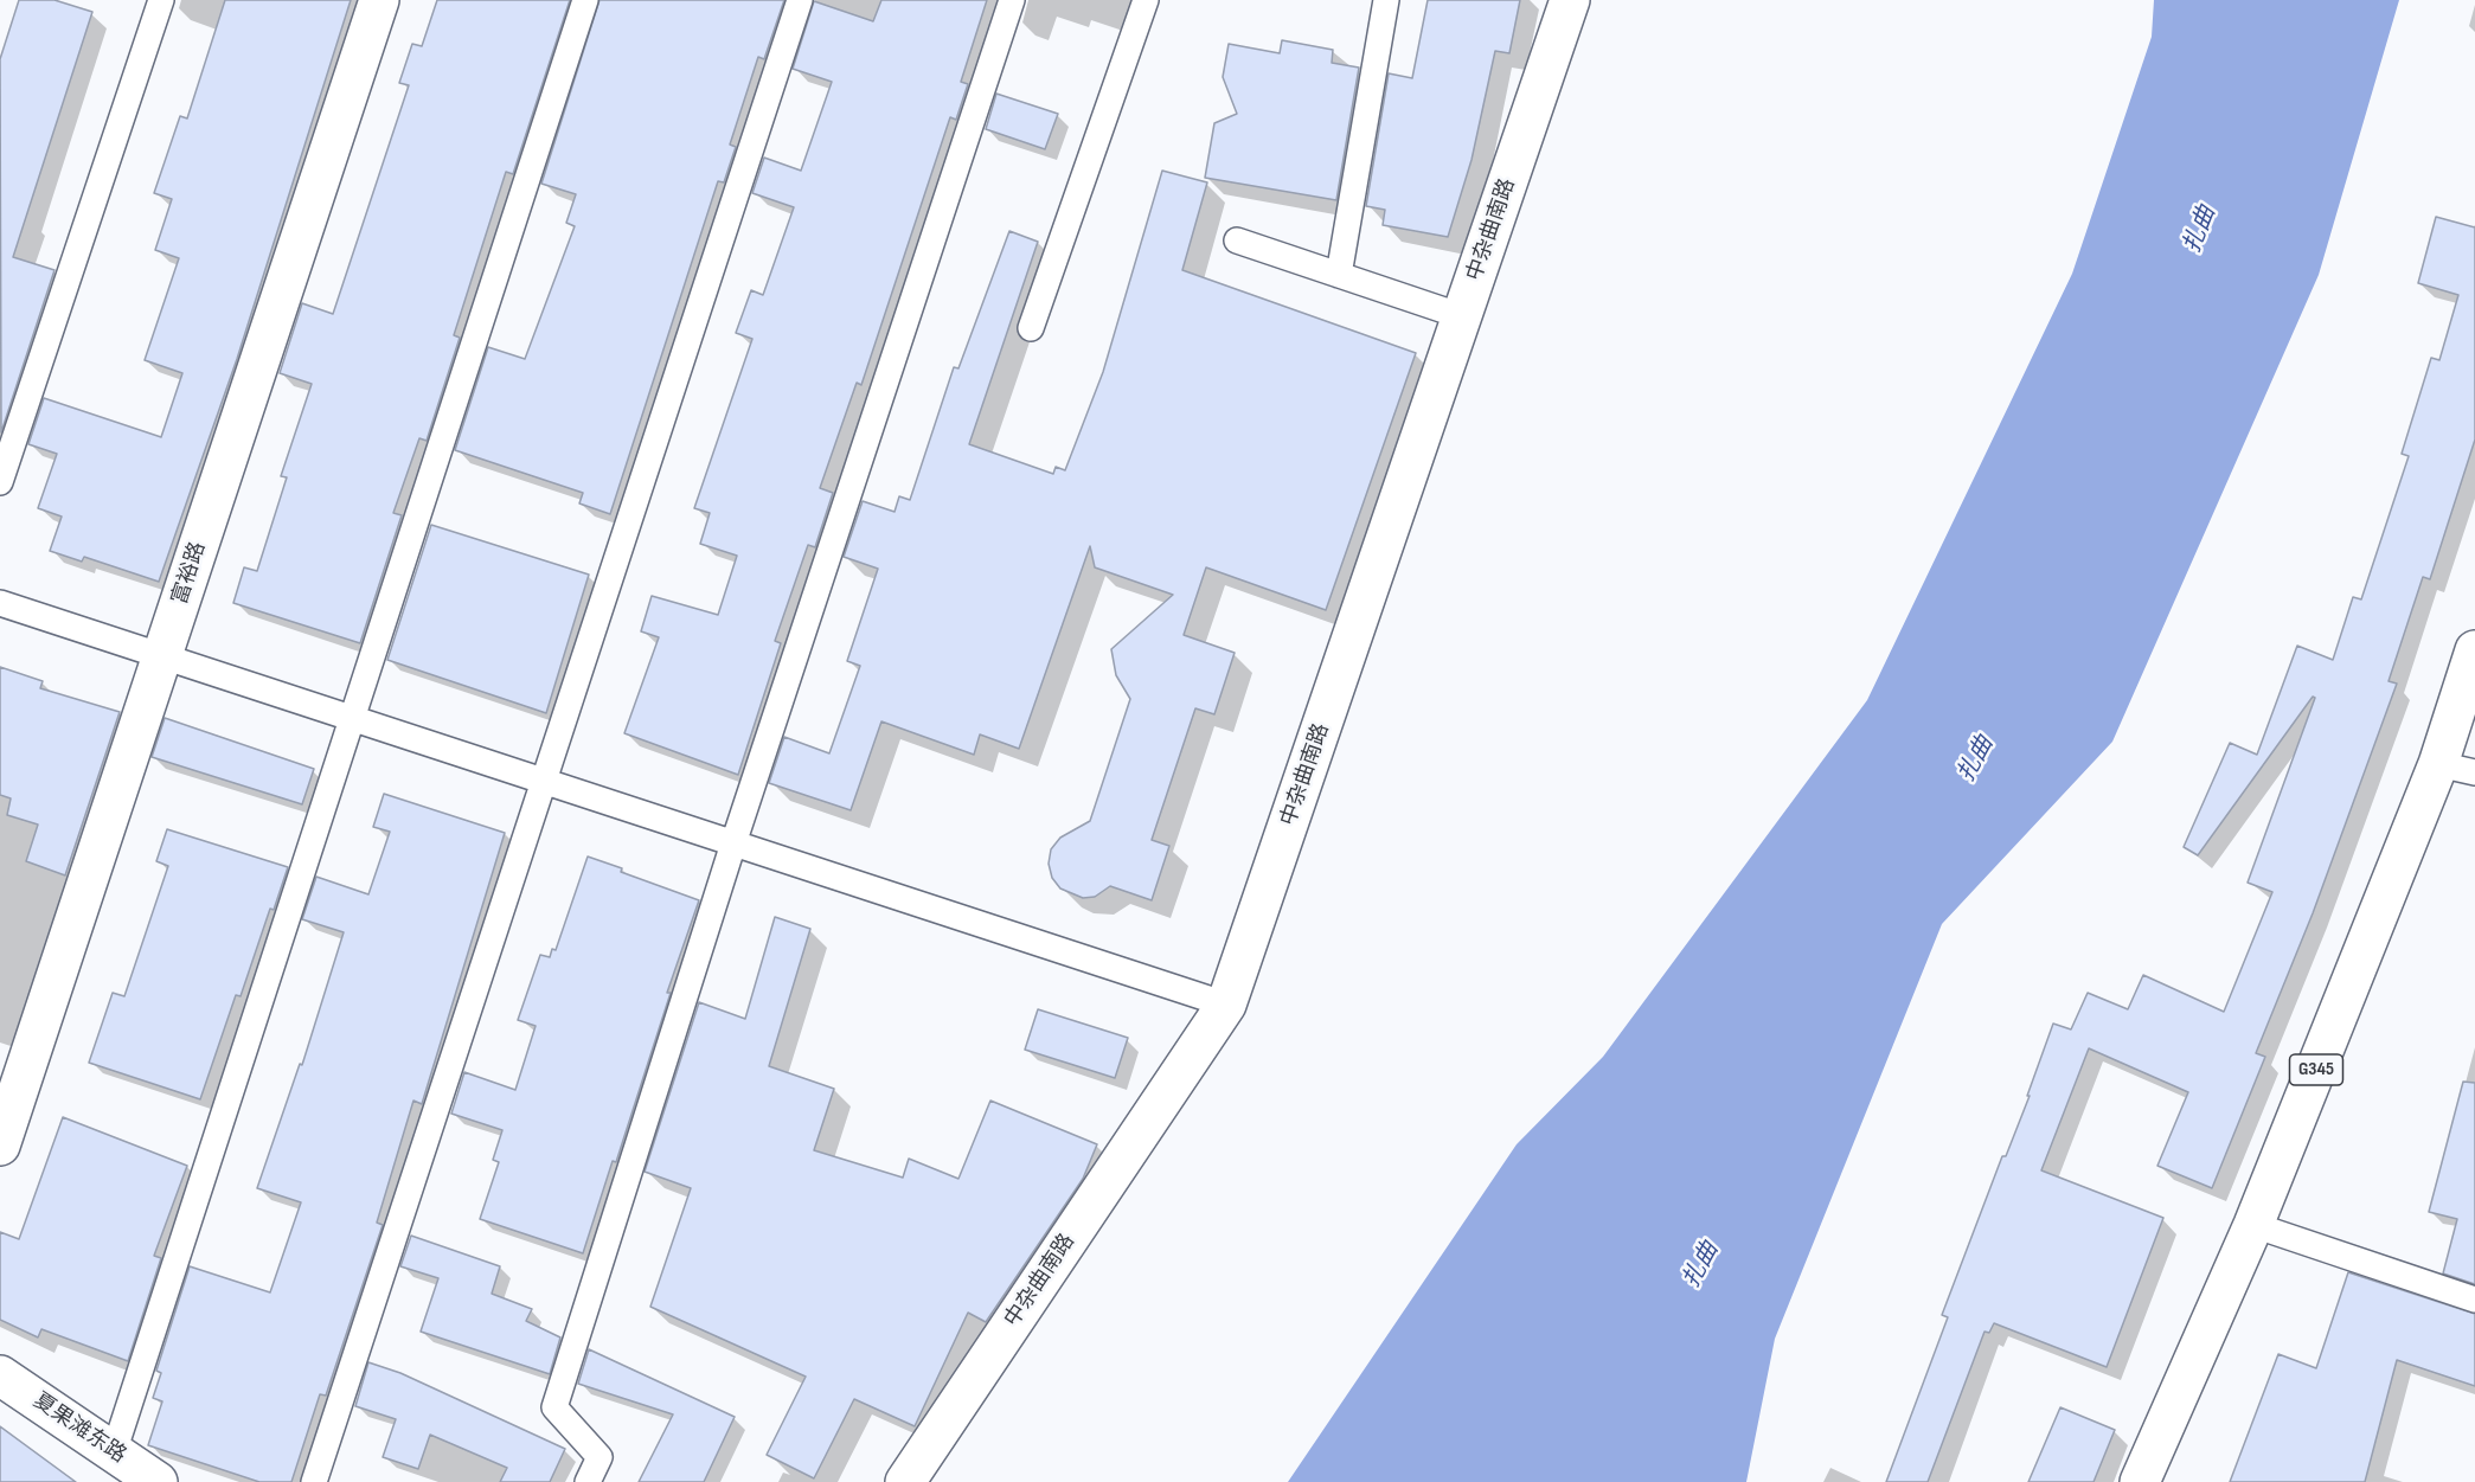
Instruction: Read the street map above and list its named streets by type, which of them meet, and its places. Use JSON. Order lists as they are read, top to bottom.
{
  "streets": {
    "main road": [
      "中杂曲南路",
      "富裕路",
      "G345",
      "夏果滩东路"
    ]
  },
  "water": ["扎曲"]
}
